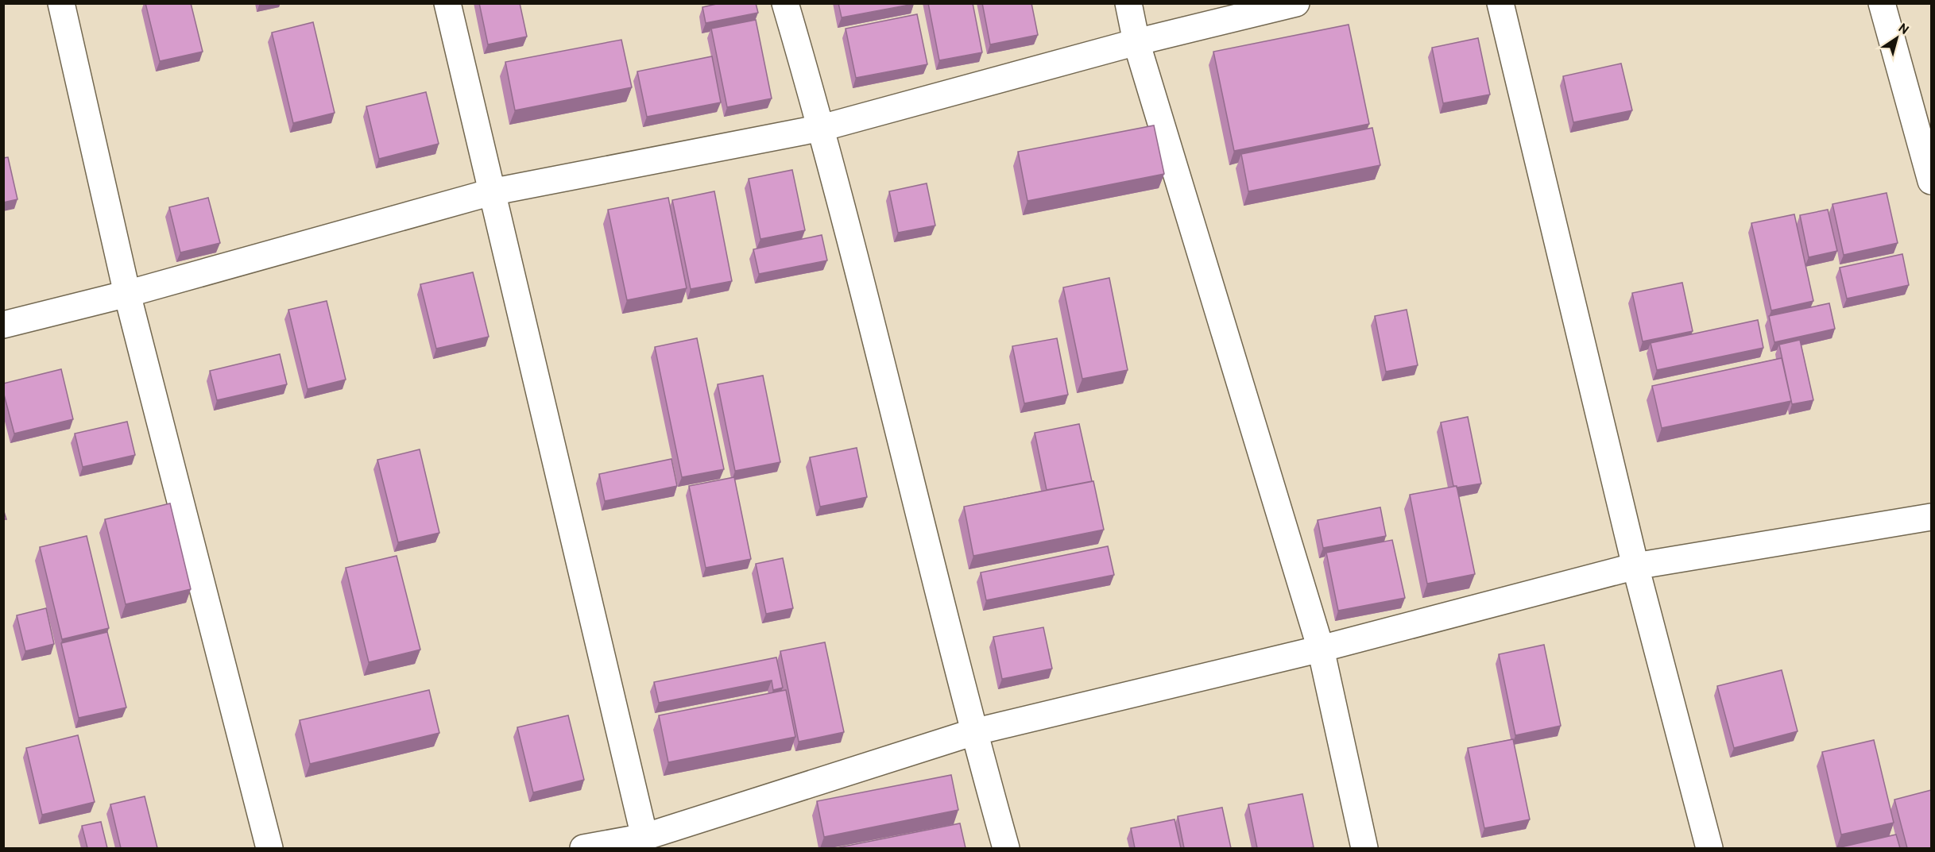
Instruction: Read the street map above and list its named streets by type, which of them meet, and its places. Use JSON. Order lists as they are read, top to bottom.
{
  "north": "top right"
}
